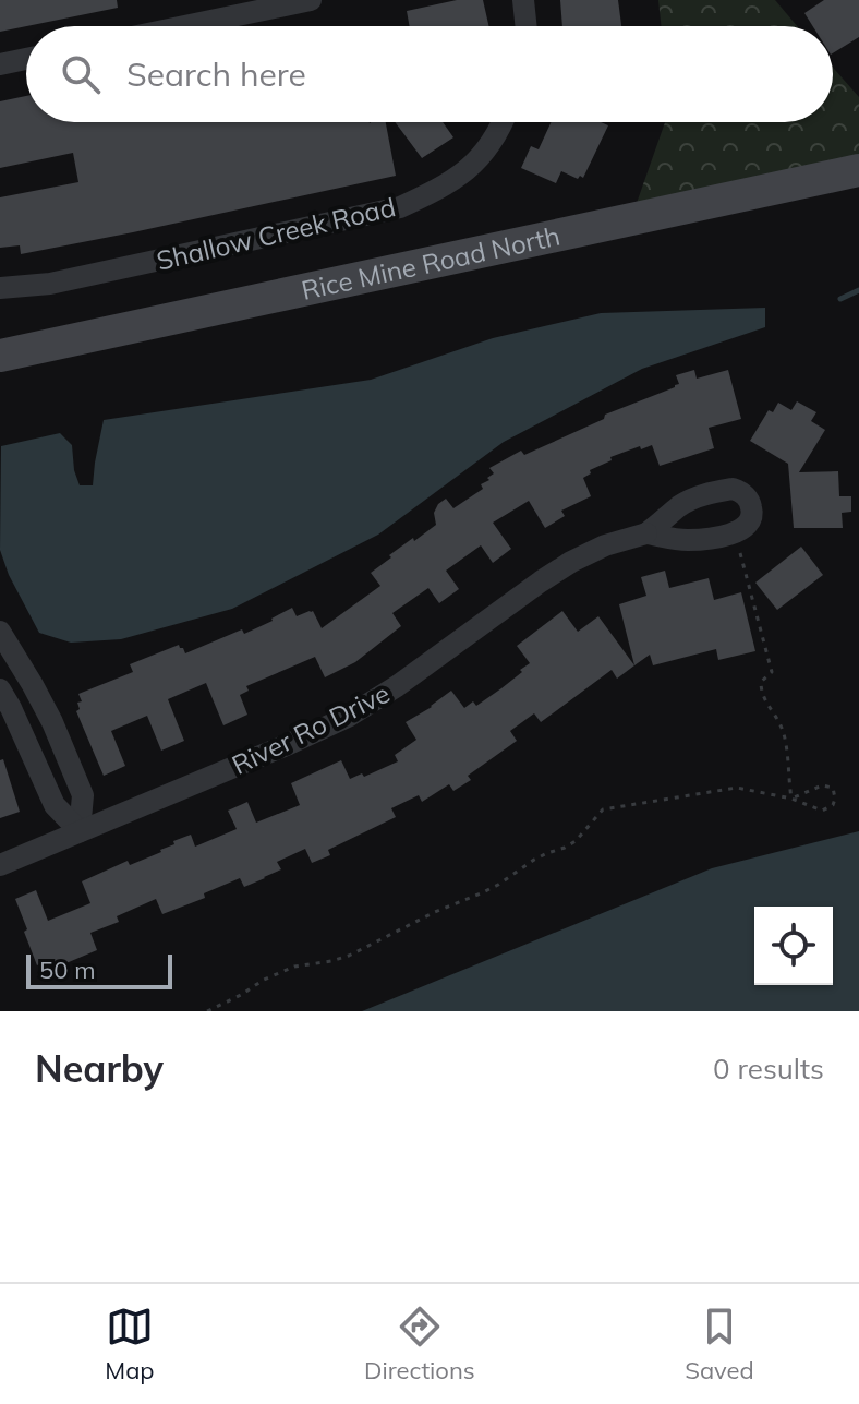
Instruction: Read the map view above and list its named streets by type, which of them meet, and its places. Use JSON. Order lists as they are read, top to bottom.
{
  "streets": {
    "main road": ["Rice Mine Road North"],
    "street": ["Shallow Creek Road", "River Ro Drive"]
  },
  "scale_bar": "50 m",
  "page": {
    "search": "Search here",
    "scale": "50 m",
    "heading": ["Nearby", "0 results"],
    "nav": ["Map", "Directions", "Saved"]
  }
}
